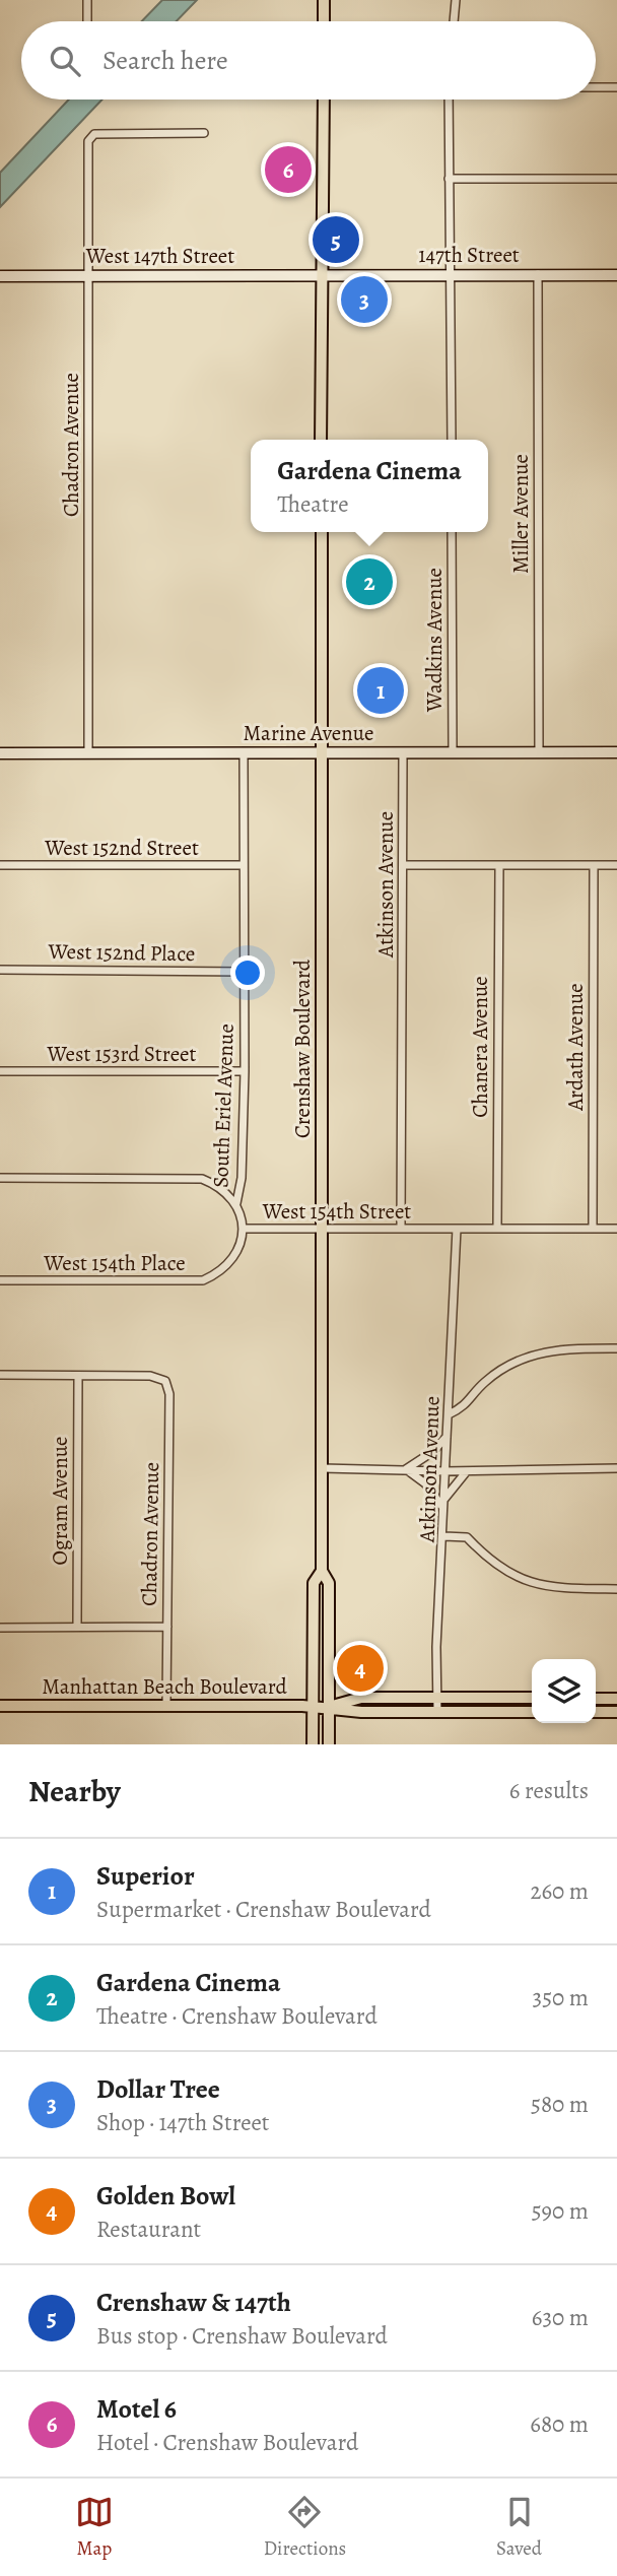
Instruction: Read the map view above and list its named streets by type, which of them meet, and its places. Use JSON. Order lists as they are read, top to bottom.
{
  "streets": {
    "main road": [
      "147th Street",
      "West 147th Street",
      "Marine Avenue",
      "Crenshaw Boulevard",
      "Manhattan Beach Boulevard"
    ],
    "street": [
      "Chadron Avenue",
      "Miller Avenue",
      "Wadkins Avenue",
      "West 152nd Street",
      "Atkinson Avenue",
      "West 152nd Place",
      "Chanera Avenue",
      "Ardath Avenue",
      "West 153rd Street",
      "South Eriel Avenue",
      "West 154th Street",
      "West 154th Place",
      "Ogram Avenue"
    ]
  },
  "crossings": [
    ["147th Street", "West 147th Street"],
    ["147th Street", "Miller Avenue"],
    ["West 147th Street", "Chadron Avenue"],
    ["Chadron Avenue", "Marine Avenue"],
    ["Chadron Avenue", "Ogram Avenue"],
    ["Chadron Avenue", "Manhattan Beach Boulevard"],
    ["Miller Avenue", "Marine Avenue"],
    ["Wadkins Avenue", "Marine Avenue"],
    ["Marine Avenue", "Atkinson Avenue"],
    ["Marine Avenue", "Crenshaw Boulevard"],
    ["Marine Avenue", "South Eriel Avenue"],
    ["West 152nd Street", "South Eriel Avenue"],
    ["Atkinson Avenue", "West 154th Street"],
    ["Atkinson Avenue", "Manhattan Beach Boulevard"],
    ["West 152nd Place", "South Eriel Avenue"],
    ["Chanera Avenue", "West 154th Street"],
    ["Ardath Avenue", "West 154th Street"],
    ["Crenshaw Boulevard", "West 154th Street"],
    ["Crenshaw Boulevard", "Manhattan Beach Boulevard"],
    ["West 153rd Street", "South Eriel Avenue"],
    ["South Eriel Avenue", "West 154th Street"],
    ["West 154th Street", "West 154th Place"]
  ],
  "page": {
    "search": "Search here",
    "pins": [
      "6",
      "5",
      "3",
      "2",
      "1",
      "4"
    ],
    "popup": ["Gardena Cinema", "Theatre"],
    "heading": ["Nearby", "6 results"],
    "list": [
      {
        "mark": "1",
        "name": "Superior",
        "note": "Supermarket · Crenshaw Boulevard",
        "value": "260 m"
      },
      {
        "mark": "2",
        "name": "Gardena Cinema",
        "note": "Theatre · Crenshaw Boulevard",
        "value": "350 m"
      },
      {
        "mark": "3",
        "name": "Dollar Tree",
        "note": "Shop · 147th Street",
        "value": "580 m"
      },
      {
        "mark": "4",
        "name": "Golden Bowl",
        "note": "Restaurant",
        "value": "590 m"
      },
      {
        "mark": "5",
        "name": "Crenshaw & 147th",
        "note": "Bus stop · Crenshaw Boulevard",
        "value": "630 m"
      },
      {
        "mark": "6",
        "name": "Motel 6",
        "note": "Hotel · Crenshaw Boulevard",
        "value": "680 m"
      }
    ],
    "nav": ["Map", "Directions", "Saved"]
  }
}
